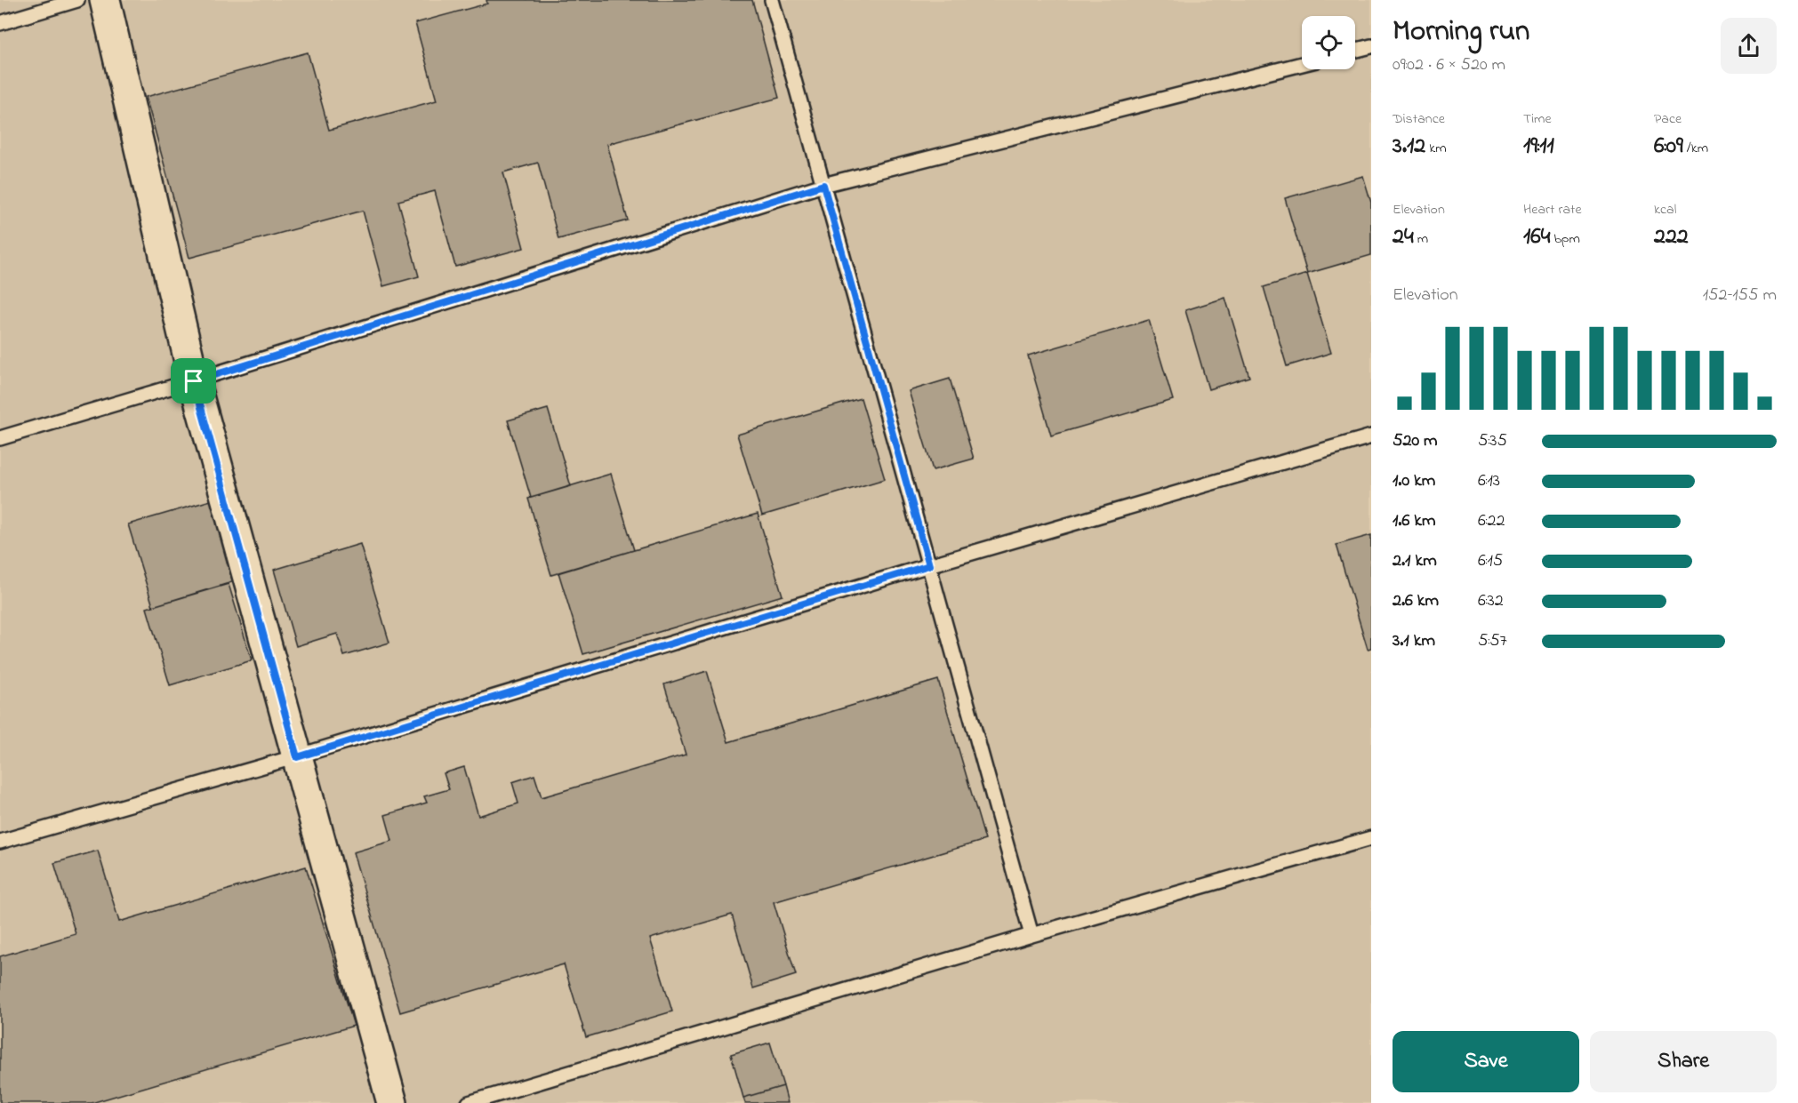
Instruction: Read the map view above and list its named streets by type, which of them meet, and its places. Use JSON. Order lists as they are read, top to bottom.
{
  "page": {
    "heading": ["Morning run", "09:02 · 6 × 520 m"],
    "stats": [
      ["Distance", "3.12 km"],
      ["Time", "19:11"],
      ["Pace", "6:09 /km"],
      ["Elevation", "24 m"],
      ["Heart rate", "164 bpm"],
      ["kcal", "222"]
    ],
    "chart": ["Elevation", "152–155 m"],
    "list": [
      {
        "name": "520 m",
        "note": "5:35"
      },
      {
        "name": "1.0 km",
        "note": "6:13"
      },
      {
        "name": "1.6 km",
        "note": "6:22"
      },
      {
        "name": "2.1 km",
        "note": "6:15"
      },
      {
        "name": "2.6 km",
        "note": "6:32"
      },
      {
        "name": "3.1 km",
        "note": "5:57"
      }
    ],
    "buttons": ["Save", "Share"]
  }
}
